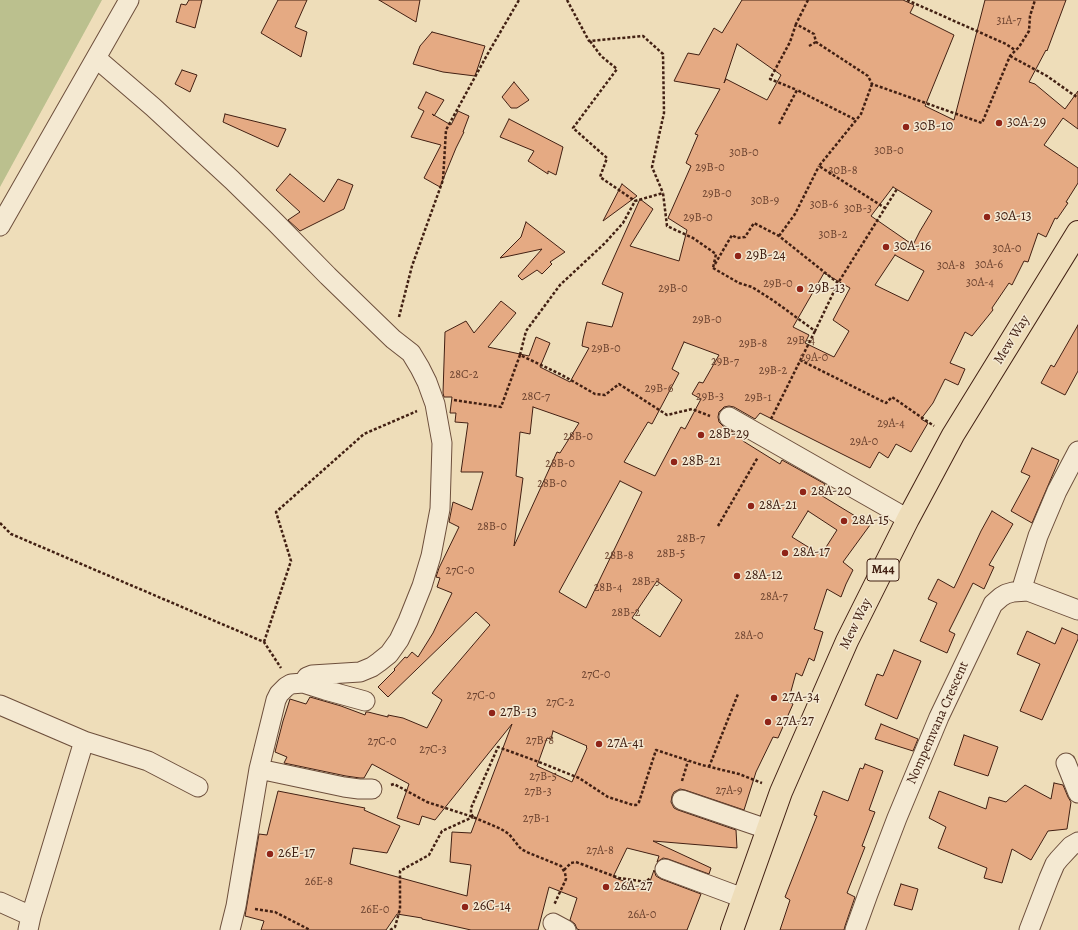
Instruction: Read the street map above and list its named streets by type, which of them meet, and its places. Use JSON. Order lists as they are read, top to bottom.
{
  "streets": {
    "main road": ["Mew Way", "M44"],
    "street": ["Nompemvana Crescent"]
  },
  "places": [
    "30A-29",
    "30B-10",
    "30A-13",
    "30A-16",
    "29B-24",
    "29B-13",
    "28B-29",
    "28B-21",
    "28A-20",
    "28A-21",
    "28A-15",
    "28A-17",
    "28A-12",
    "27A-34",
    "27B-13",
    "27A-27",
    "27A-41",
    "26E-17",
    "26A-27",
    "26C-14"
  ],
  "house_numbers": [
    "31A-7",
    "30B-0",
    "30B-0",
    "29B-0",
    "30B-8",
    "29B-0",
    "30B-9",
    "30B-6",
    "30B-3",
    "29B-0",
    "30B-2",
    "30A-0",
    "30A-6",
    "30A-8",
    "30A-4",
    "29B-0",
    "29B-0",
    "29B-0",
    "29B-4",
    "29B-8",
    "29B-0",
    "29A-0",
    "29B-7",
    "29B-2",
    "28C-2",
    "29B-6",
    "28C-7",
    "29B-3",
    "29B-1",
    "29A-4",
    "28B-0",
    "29A-0",
    "28B-0",
    "28B-0",
    "28B-0",
    "28B-7",
    "28B-5",
    "28B-8",
    "27C-0",
    "28B-3",
    "28B-4",
    "28A-7",
    "28B-2",
    "28A-0",
    "27C-0",
    "27C-0",
    "27C-2",
    "27B-8",
    "27C-0",
    "27C-3",
    "27B-5",
    "27A-9",
    "27B-3",
    "27B-1",
    "27A-8",
    "26E-8",
    "26E-0",
    "26A-0"
  ]
}
